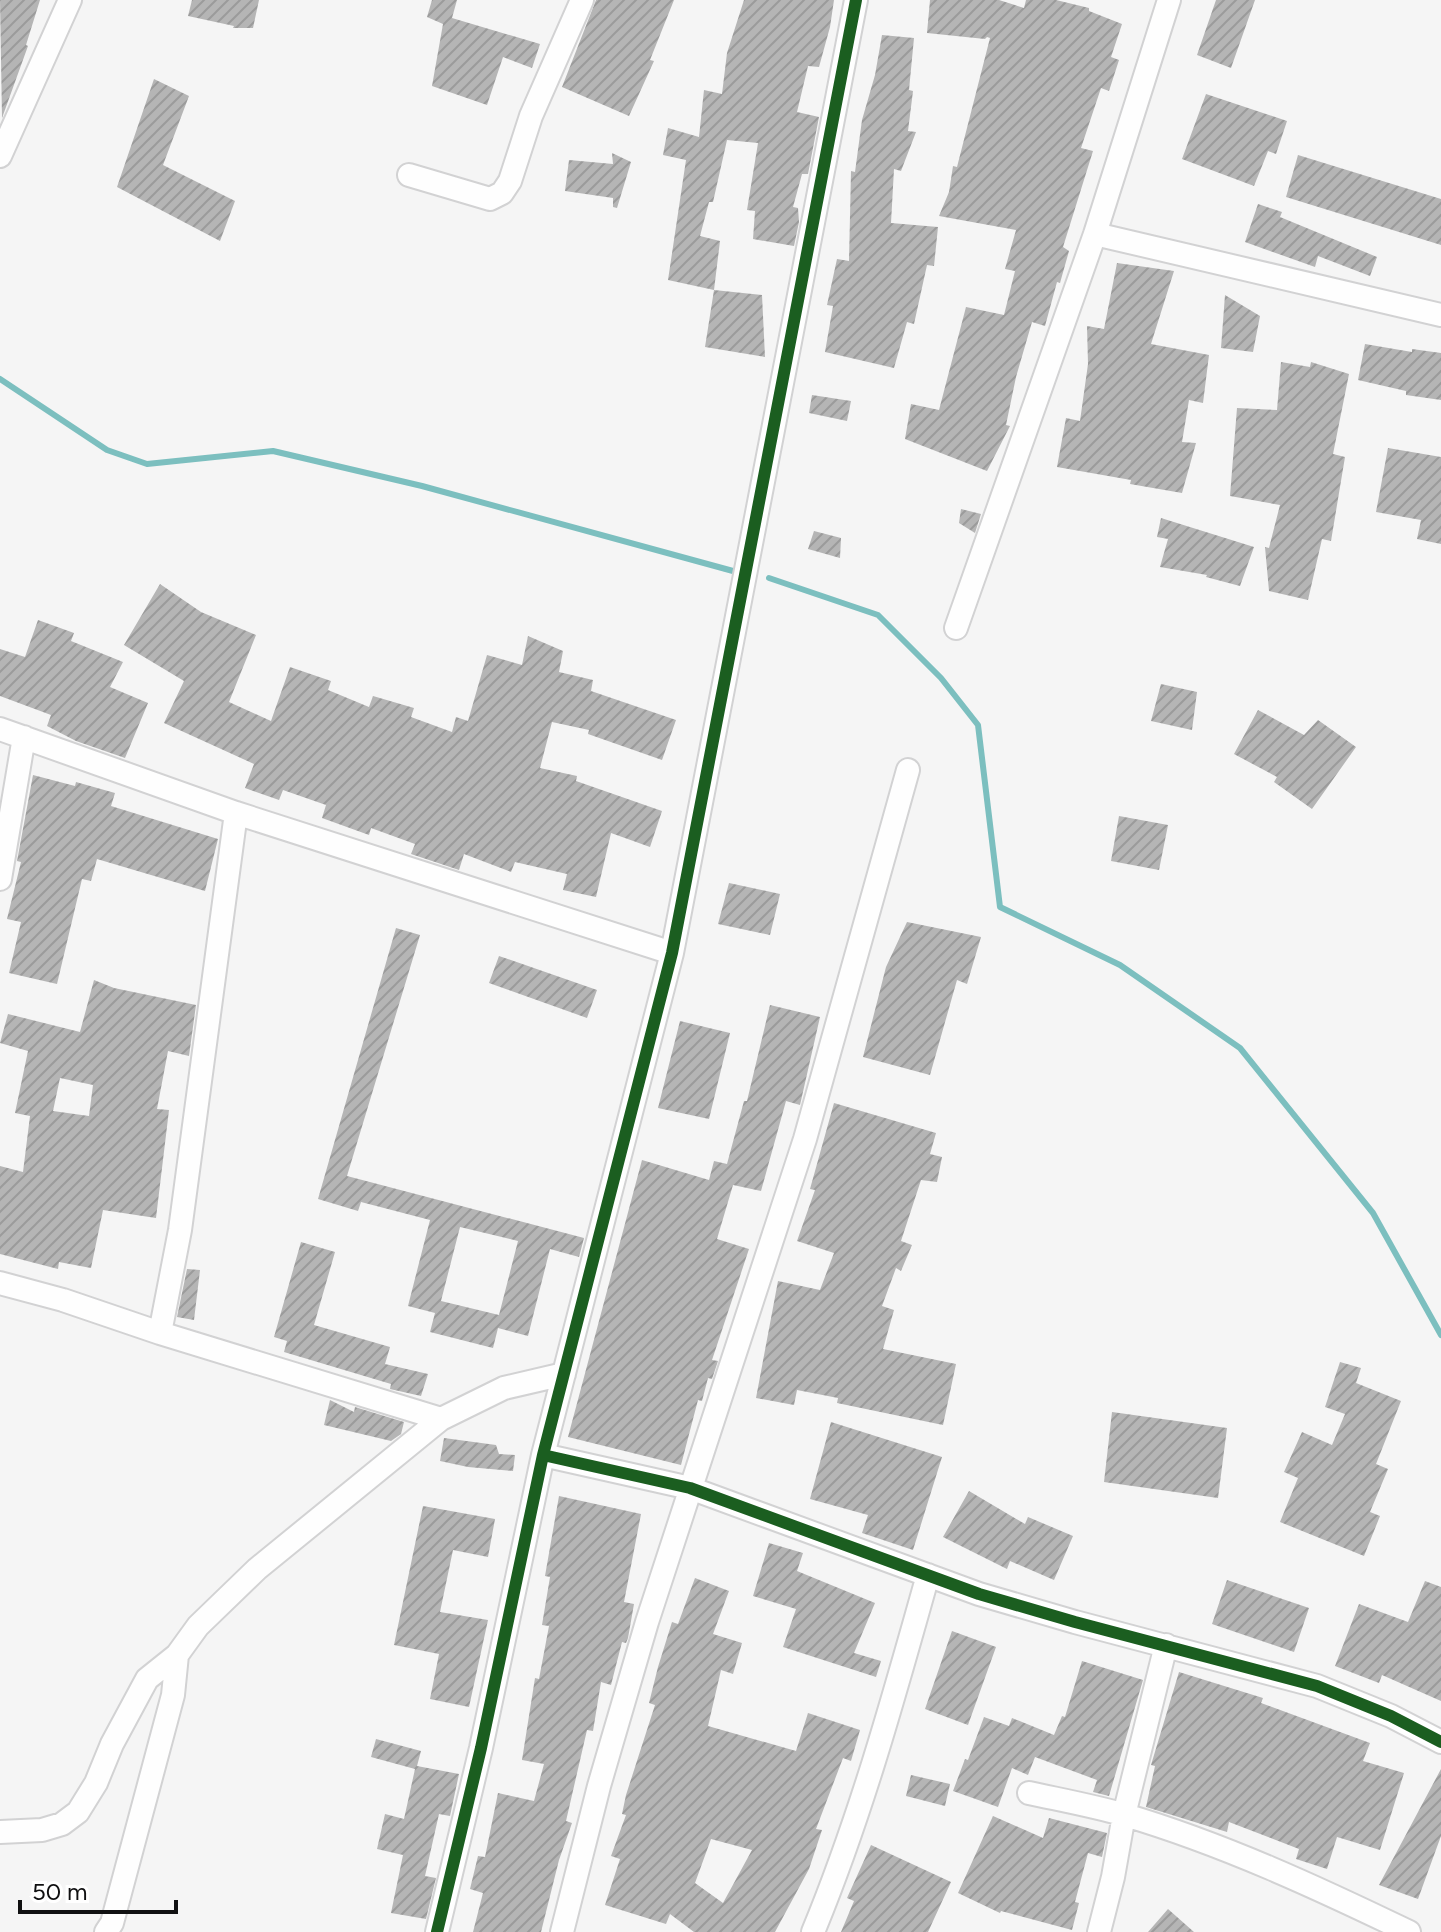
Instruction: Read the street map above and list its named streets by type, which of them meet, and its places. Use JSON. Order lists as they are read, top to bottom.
{
  "scale_bar": "50 m"
}
